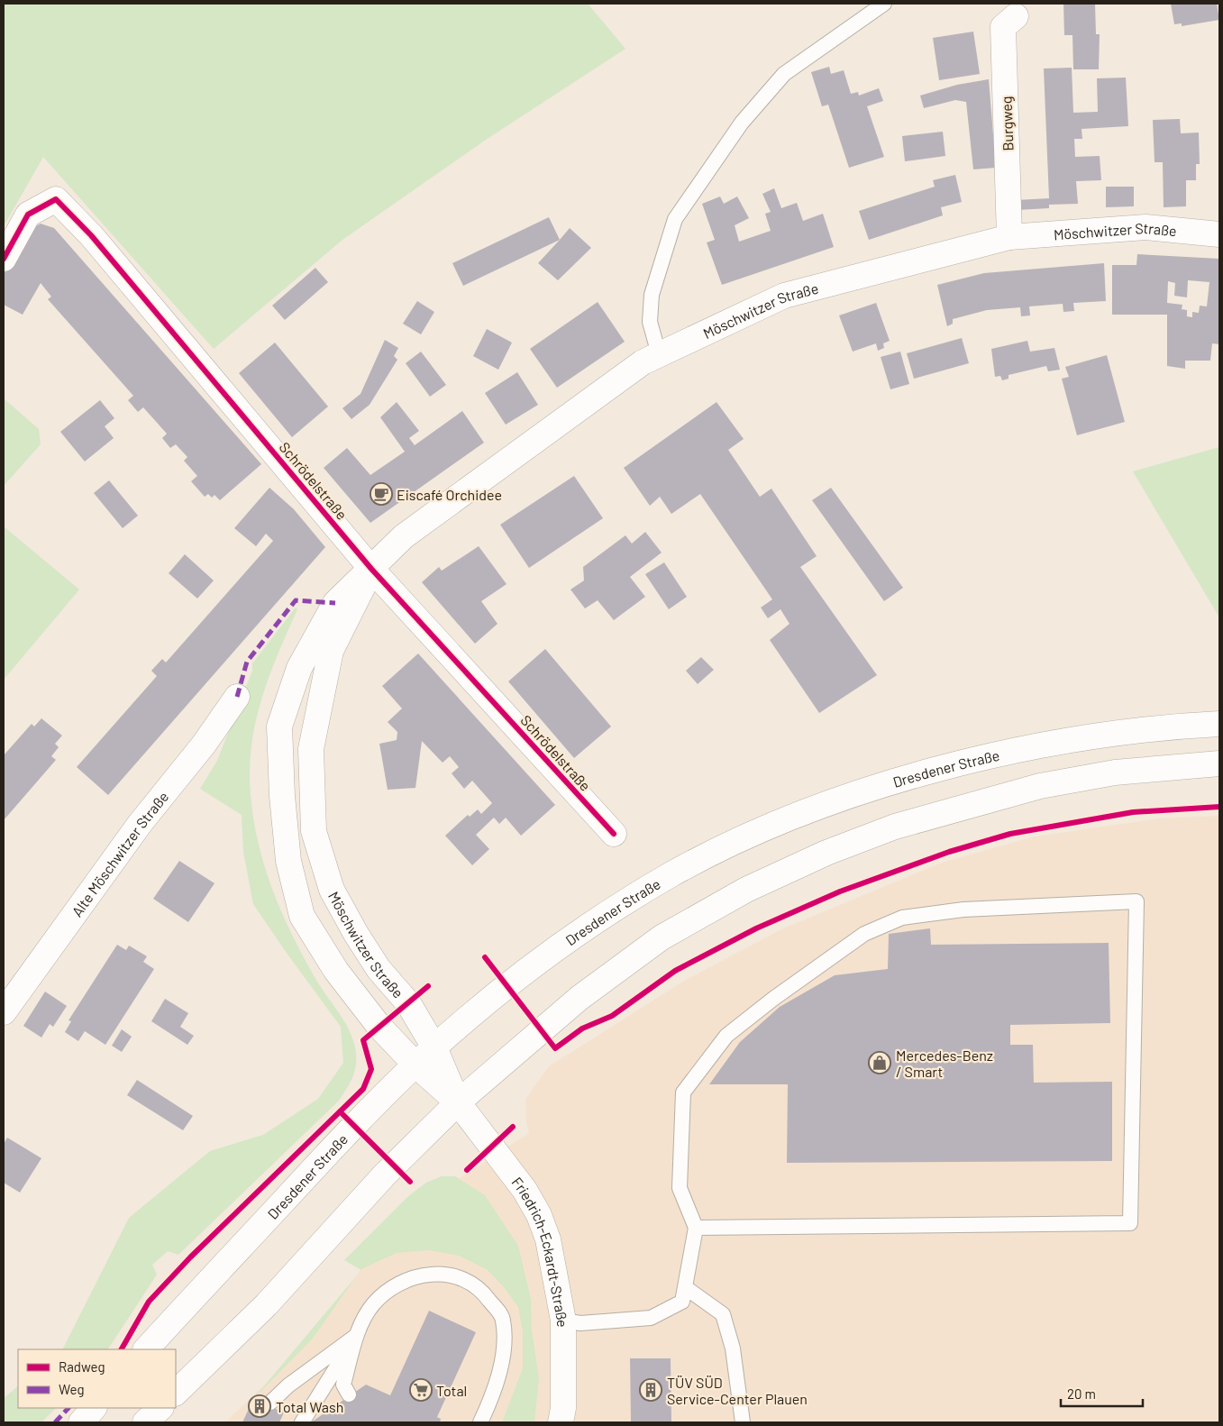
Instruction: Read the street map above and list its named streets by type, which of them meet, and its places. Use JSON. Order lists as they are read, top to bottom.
{
  "streets": {
    "main road": [
      "Burgweg",
      "Möschwitzer Straße",
      "Schrödelstraße",
      "Dresdener Straße",
      "Alte Möschwitzer Straße",
      "Friedrich-Eckardt-Straße"
    ]
  },
  "crossings": [
    ["Burgweg", "Möschwitzer Straße"],
    ["Möschwitzer Straße", "Schrödelstraße"],
    ["Möschwitzer Straße", "Dresdener Straße"],
    ["Möschwitzer Straße", "Friedrich-Eckardt-Straße"]
  ],
  "places": {
    "cafe": ["Eiscafé Orchidee"],
    "shop": ["Mercedes-Benz / Smart"],
    "supermarket": ["Total"],
    "building": ["TÜV SÜD Service-Center Plauen", "Total Wash"]
  },
  "legend": ["Radweg", "Weg"],
  "scale_bar": "20 m"
}
